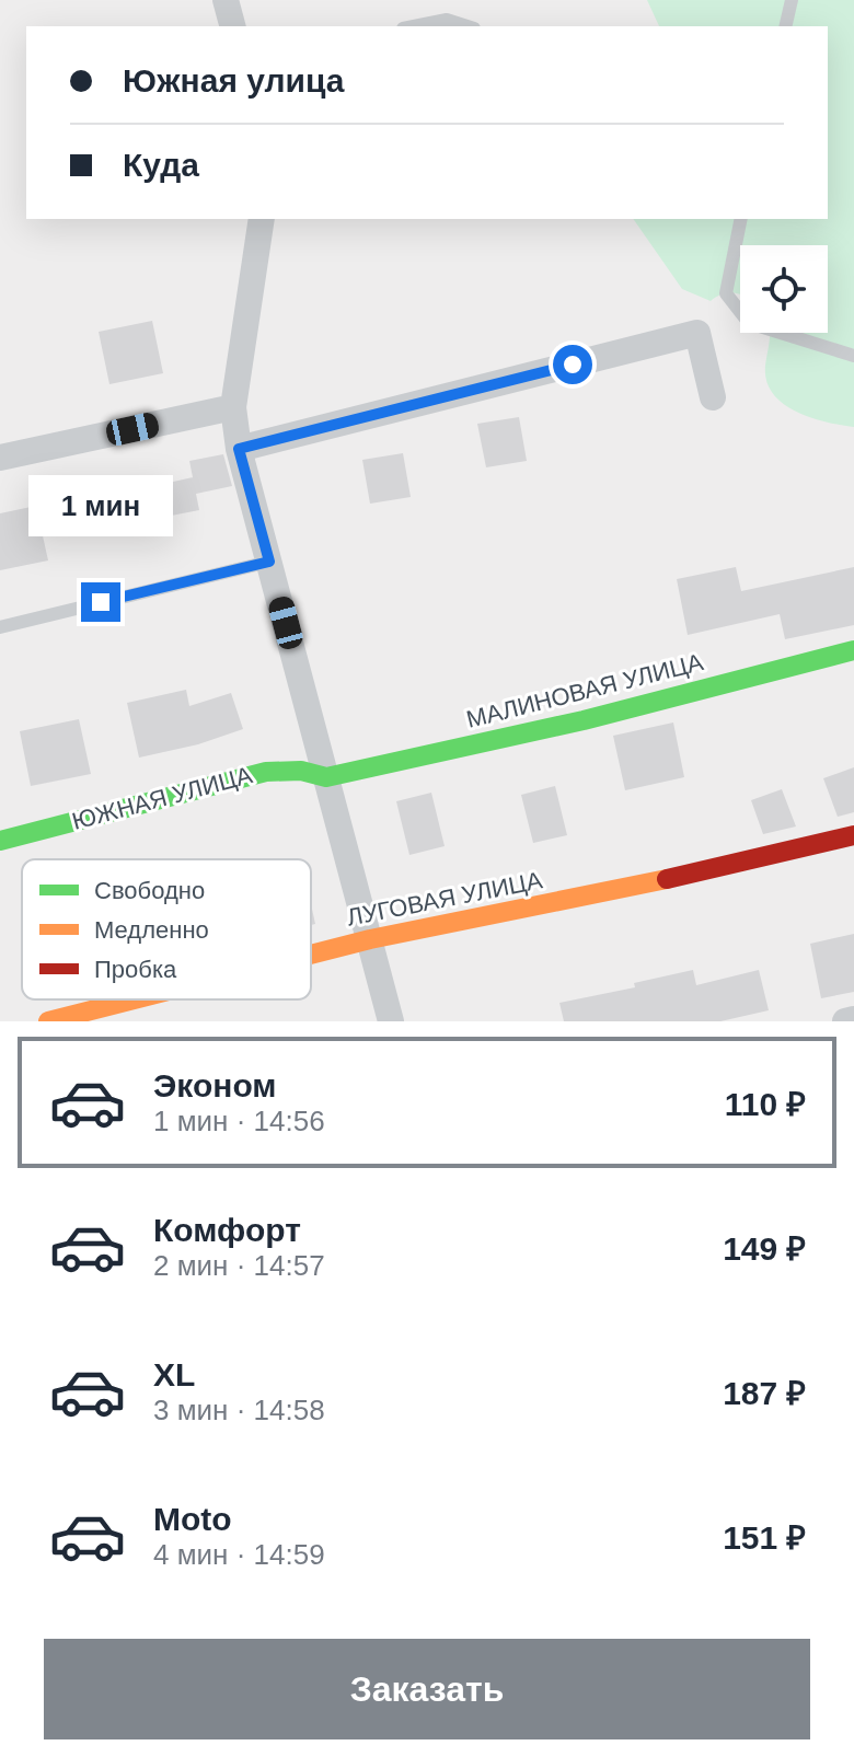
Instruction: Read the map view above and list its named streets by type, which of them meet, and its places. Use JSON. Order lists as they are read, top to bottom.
{
  "streets": {
    "street": ["МАЛИНОВАЯ УЛИЦА", "ЮЖНАЯ УЛИЦА", "ЛУГОВАЯ УЛИЦА"]
  },
  "crossings": [
    ["МАЛИНОВАЯ УЛИЦА", "ЮЖНАЯ УЛИЦА"]
  ],
  "legend": ["Свободно", "Медленно", "Пробка"],
  "page": {
    "banner": ["Южная улица", "Куда"],
    "bubble": "1 мин",
    "list": [
      {
        "name": "Эконом",
        "note": "1 мин · 14:56",
        "value": "110 ₽"
      },
      {
        "name": "Комфорт",
        "note": "2 мин · 14:57",
        "value": "149 ₽"
      },
      {
        "name": "XL",
        "note": "3 мин · 14:58",
        "value": "187 ₽"
      },
      {
        "name": "Moto",
        "note": "4 мин · 14:59",
        "value": "151 ₽"
      }
    ],
    "buttons": "Заказать"
  }
}
